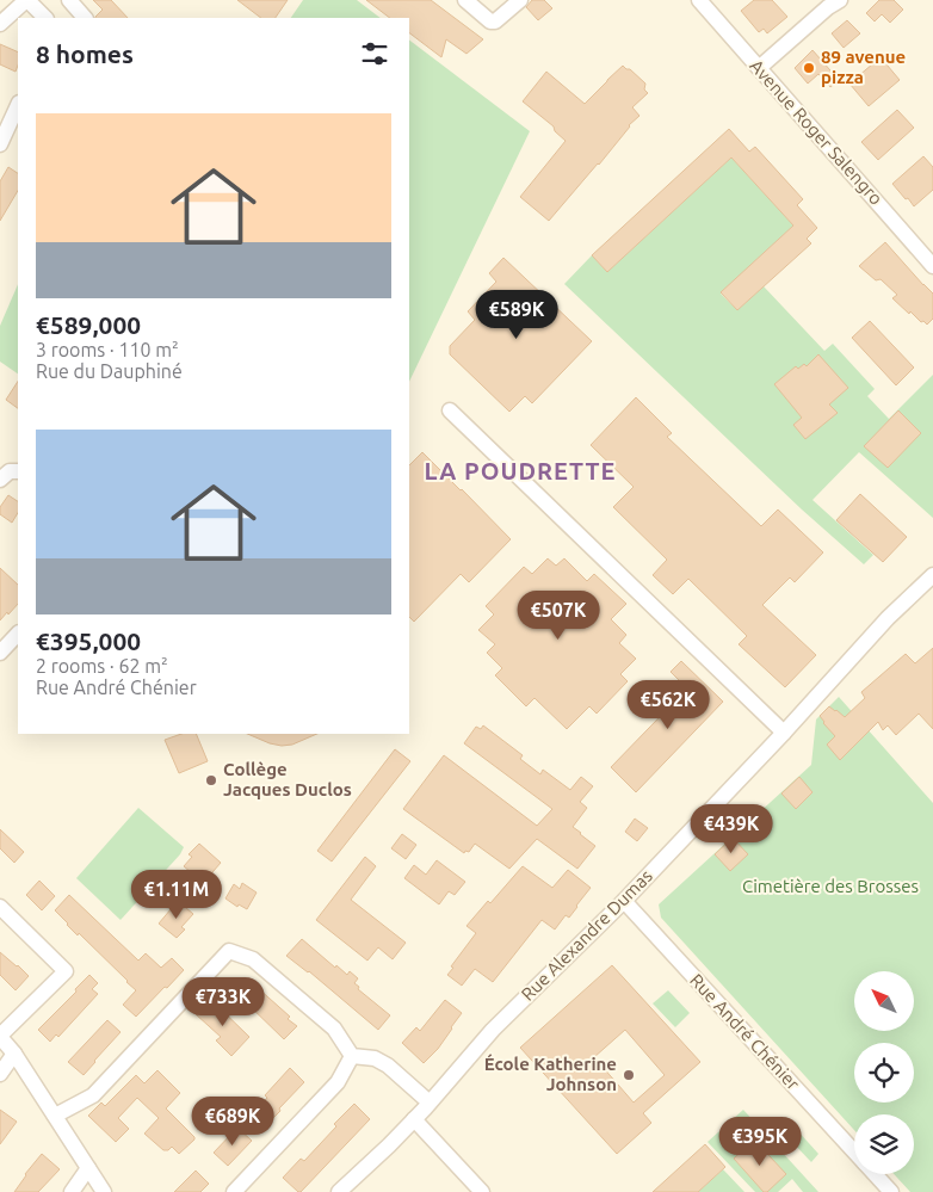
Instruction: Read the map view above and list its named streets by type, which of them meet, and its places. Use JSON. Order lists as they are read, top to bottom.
{
  "streets": {
    "street": ["Avenue Roger Salengro", "Rue Alexandre Dumas", "Rue André Chénier"]
  },
  "crossings": [
    ["Rue Alexandre Dumas", "Rue André Chénier"]
  ],
  "districts": ["LA POUDRETTE"],
  "parks": ["Cimetière des Brosses"],
  "places": ["89 avenue pizza", "Collège Jacques Duclos", "École Katherine Johnson"],
  "north": "top left",
  "page": {
    "heading": "8 homes",
    "list": [
      {
        "name": "€589,000",
        "note": "3 rooms · 110 m² · Rue du Dauphiné"
      },
      {
        "name": "€395,000",
        "note": "2 rooms · 62 m² · Rue André Chénier"
      }
    ],
    "price": [
      "€589K",
      "€507K",
      "€562K",
      "€439K",
      "€1.11M",
      "€733K",
      "€689K",
      "€395K"
    ]
  }
}
